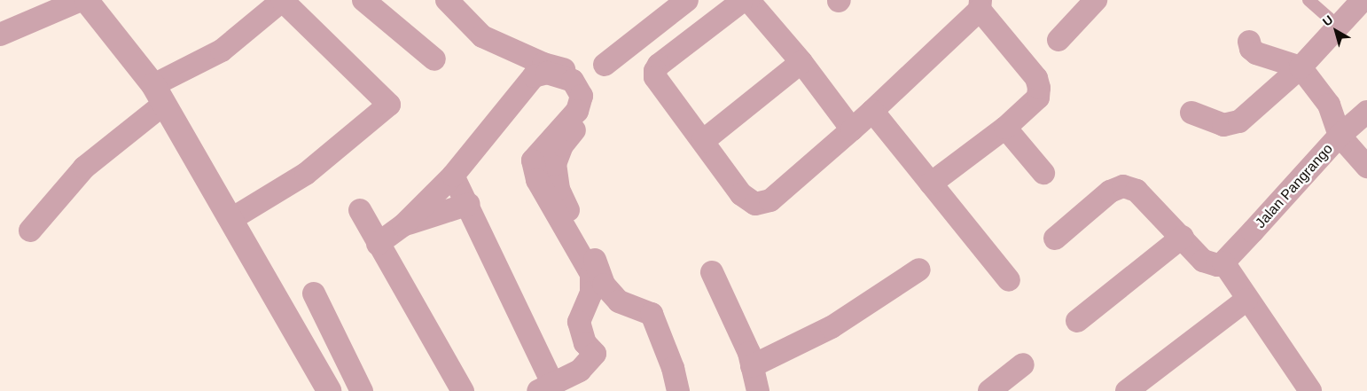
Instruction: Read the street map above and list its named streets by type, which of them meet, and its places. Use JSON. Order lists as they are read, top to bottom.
{
  "streets": {
    "street": ["Jalan Pangrango"]
  },
  "north": "top left"
}
